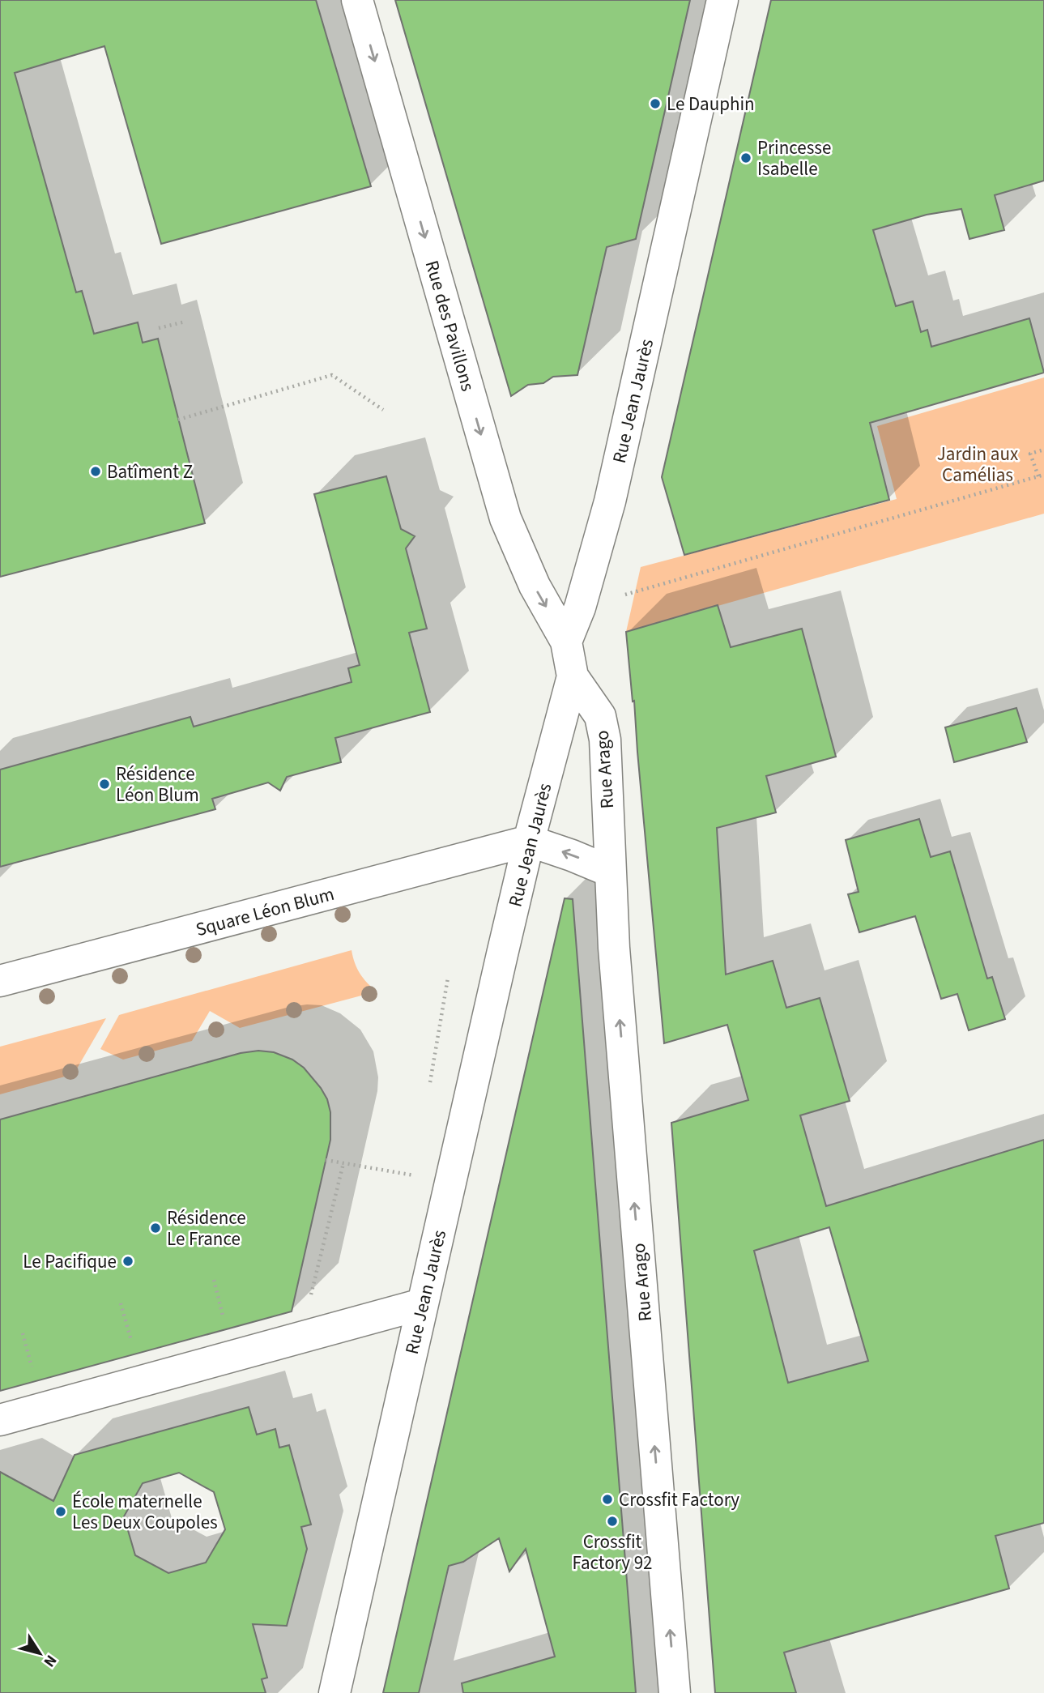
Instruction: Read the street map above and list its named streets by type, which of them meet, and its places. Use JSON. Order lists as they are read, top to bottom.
{
  "streets": {
    "street": [
      "Rue des Pavillons",
      "Rue Jean Jaurès",
      "Rue Arago",
      "Square Léon Blum"
    ]
  },
  "crossings": [
    ["Rue des Pavillons", "Rue Jean Jaurès"],
    ["Rue Jean Jaurès", "Rue Arago"],
    ["Rue Jean Jaurès", "Square Léon Blum"]
  ],
  "one_way": ["Rue des Pavillons", "Rue Arago"],
  "parks": ["Jardin aux Camélias"],
  "places": [
    "Le Dauphin",
    "Princesse Isabelle",
    "Batîment Z",
    "Résidence Léon Blum",
    "Résidence Le France",
    "Le Pacifique",
    "Crossfit Factory",
    "École maternelle Les Deux Coupoles",
    "Crossfit Factory 92"
  ],
  "north": "bottom right"
}
